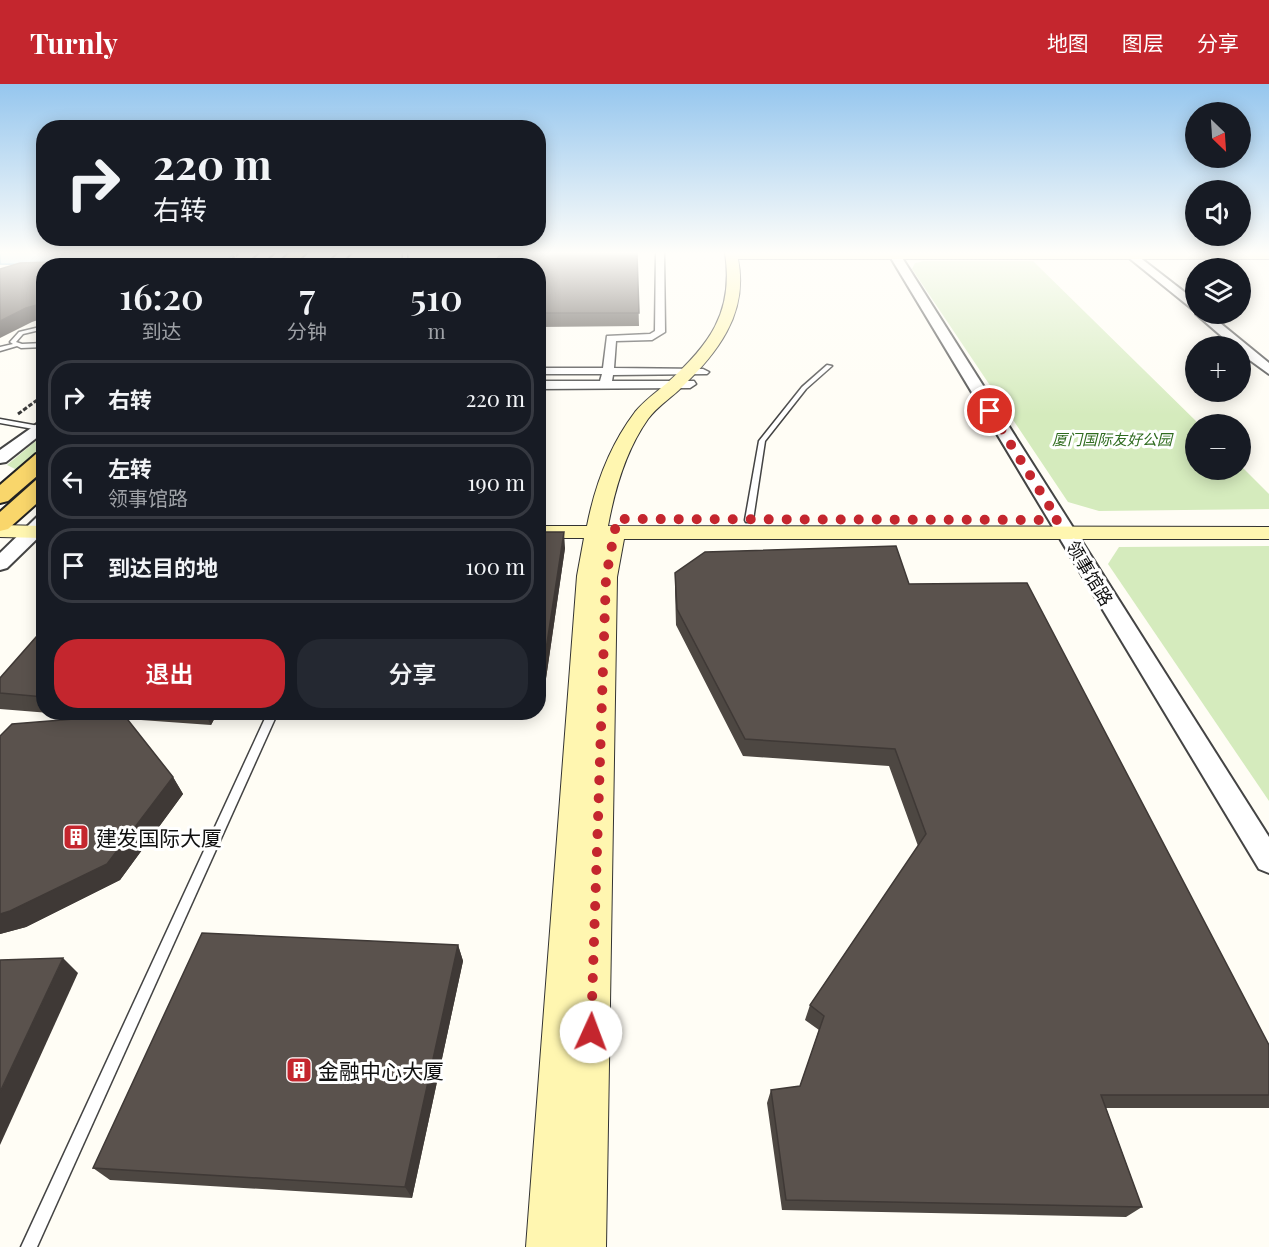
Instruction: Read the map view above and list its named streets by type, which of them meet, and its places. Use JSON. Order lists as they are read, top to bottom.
{
  "streets": {
    "street": ["领事馆路"]
  },
  "parks": ["厦门国际友好公园"],
  "places": {
    "building": ["建发国际大厦", "金融中心大厦"]
  },
  "north": "bottom right",
  "page": {
    "header": "Turnly",
    "nav": ["地图", "图层", "分享"],
    "map_buttons": ["+", "−"],
    "turn": ["220 m", "右转"],
    "eta": [
      "16:20",
      "到达",
      "7",
      "分钟",
      "510",
      "m"
    ],
    "list": [
      {
        "name": "右转",
        "value": "220 m"
      },
      {
        "name": "左转",
        "note": "领事馆路",
        "value": "190 m"
      },
      {
        "name": "到达目的地",
        "value": "100 m"
      }
    ],
    "buttons": ["退出", "分享"]
  }
}
